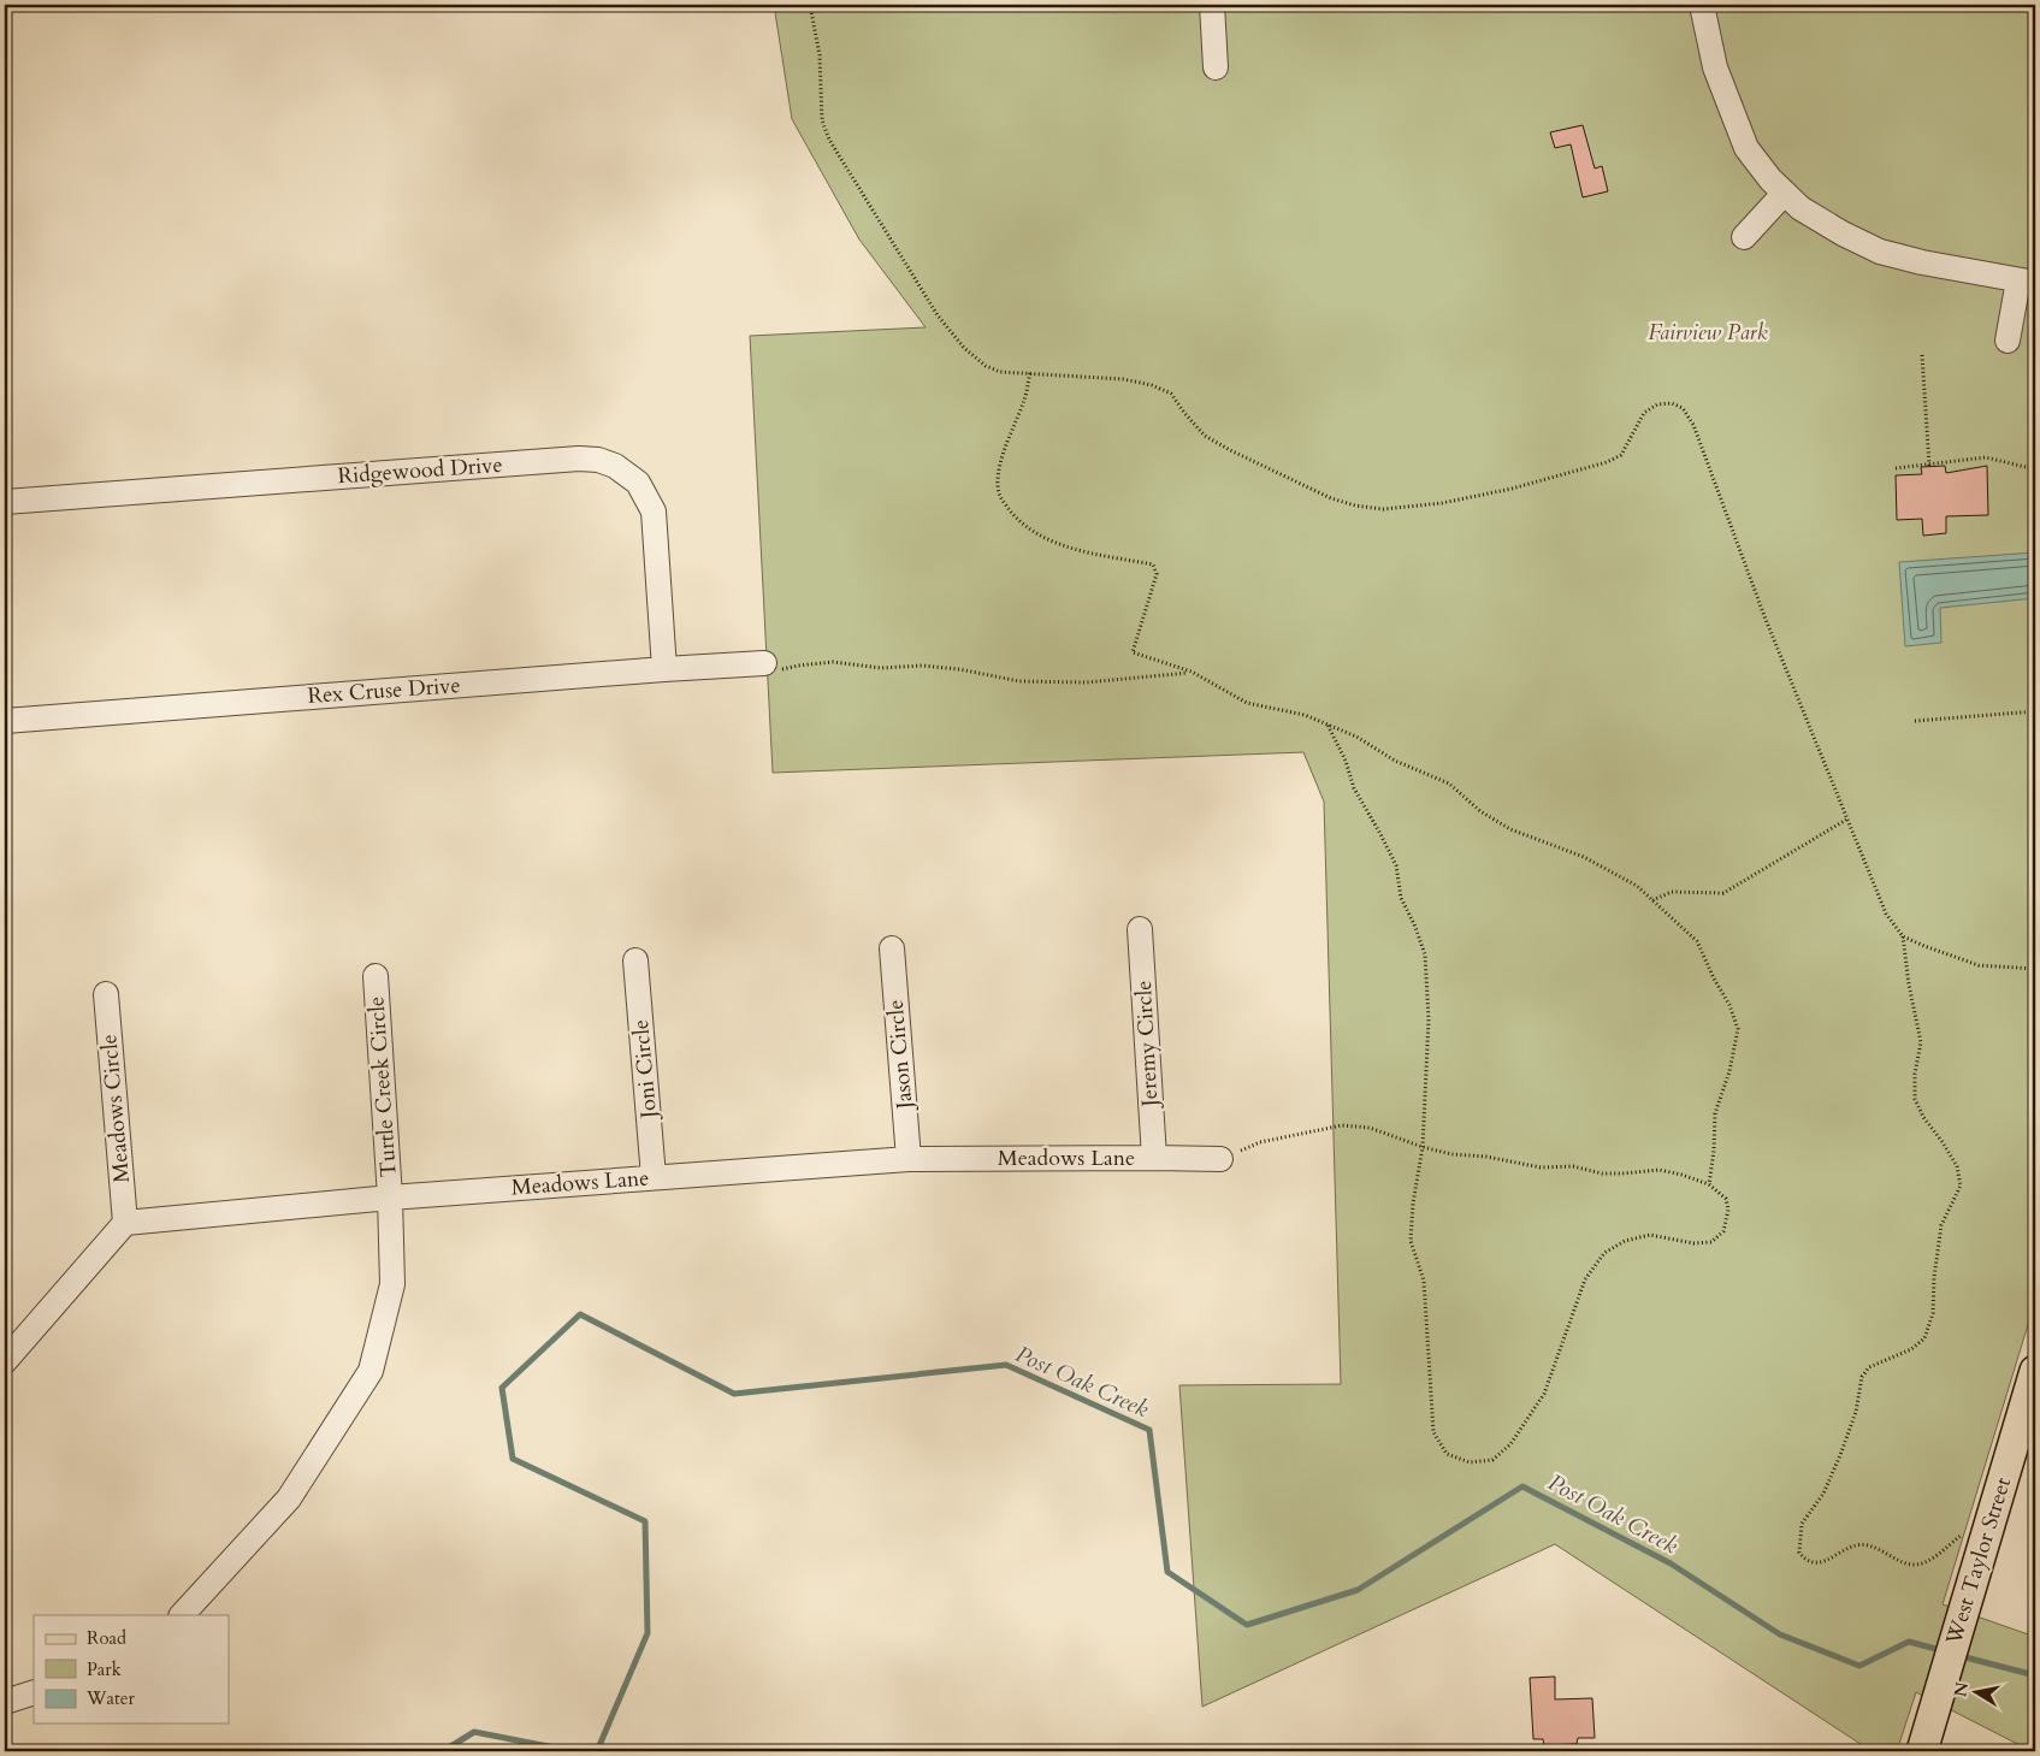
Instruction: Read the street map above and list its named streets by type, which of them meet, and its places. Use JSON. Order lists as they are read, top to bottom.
{
  "streets": {
    "main road": ["West Taylor Street"],
    "street": [
      "Ridgewood Drive",
      "Rex Cruse Drive",
      "Jeremy Circle",
      "Jason Circle",
      "Joni Circle",
      "Turtle Creek Circle",
      "Meadows Circle",
      "Meadows Lane"
    ]
  },
  "crossings": [
    ["Ridgewood Drive", "Rex Cruse Drive"],
    ["Jeremy Circle", "Meadows Lane"],
    ["Jason Circle", "Meadows Lane"],
    ["Joni Circle", "Meadows Lane"],
    ["Turtle Creek Circle", "Meadows Lane"],
    ["Meadows Circle", "Meadows Lane"]
  ],
  "water": ["Post Oak Creek"],
  "parks": ["Fairview Park"],
  "legend": ["Road", "Park", "Water"],
  "north": "left"
}
